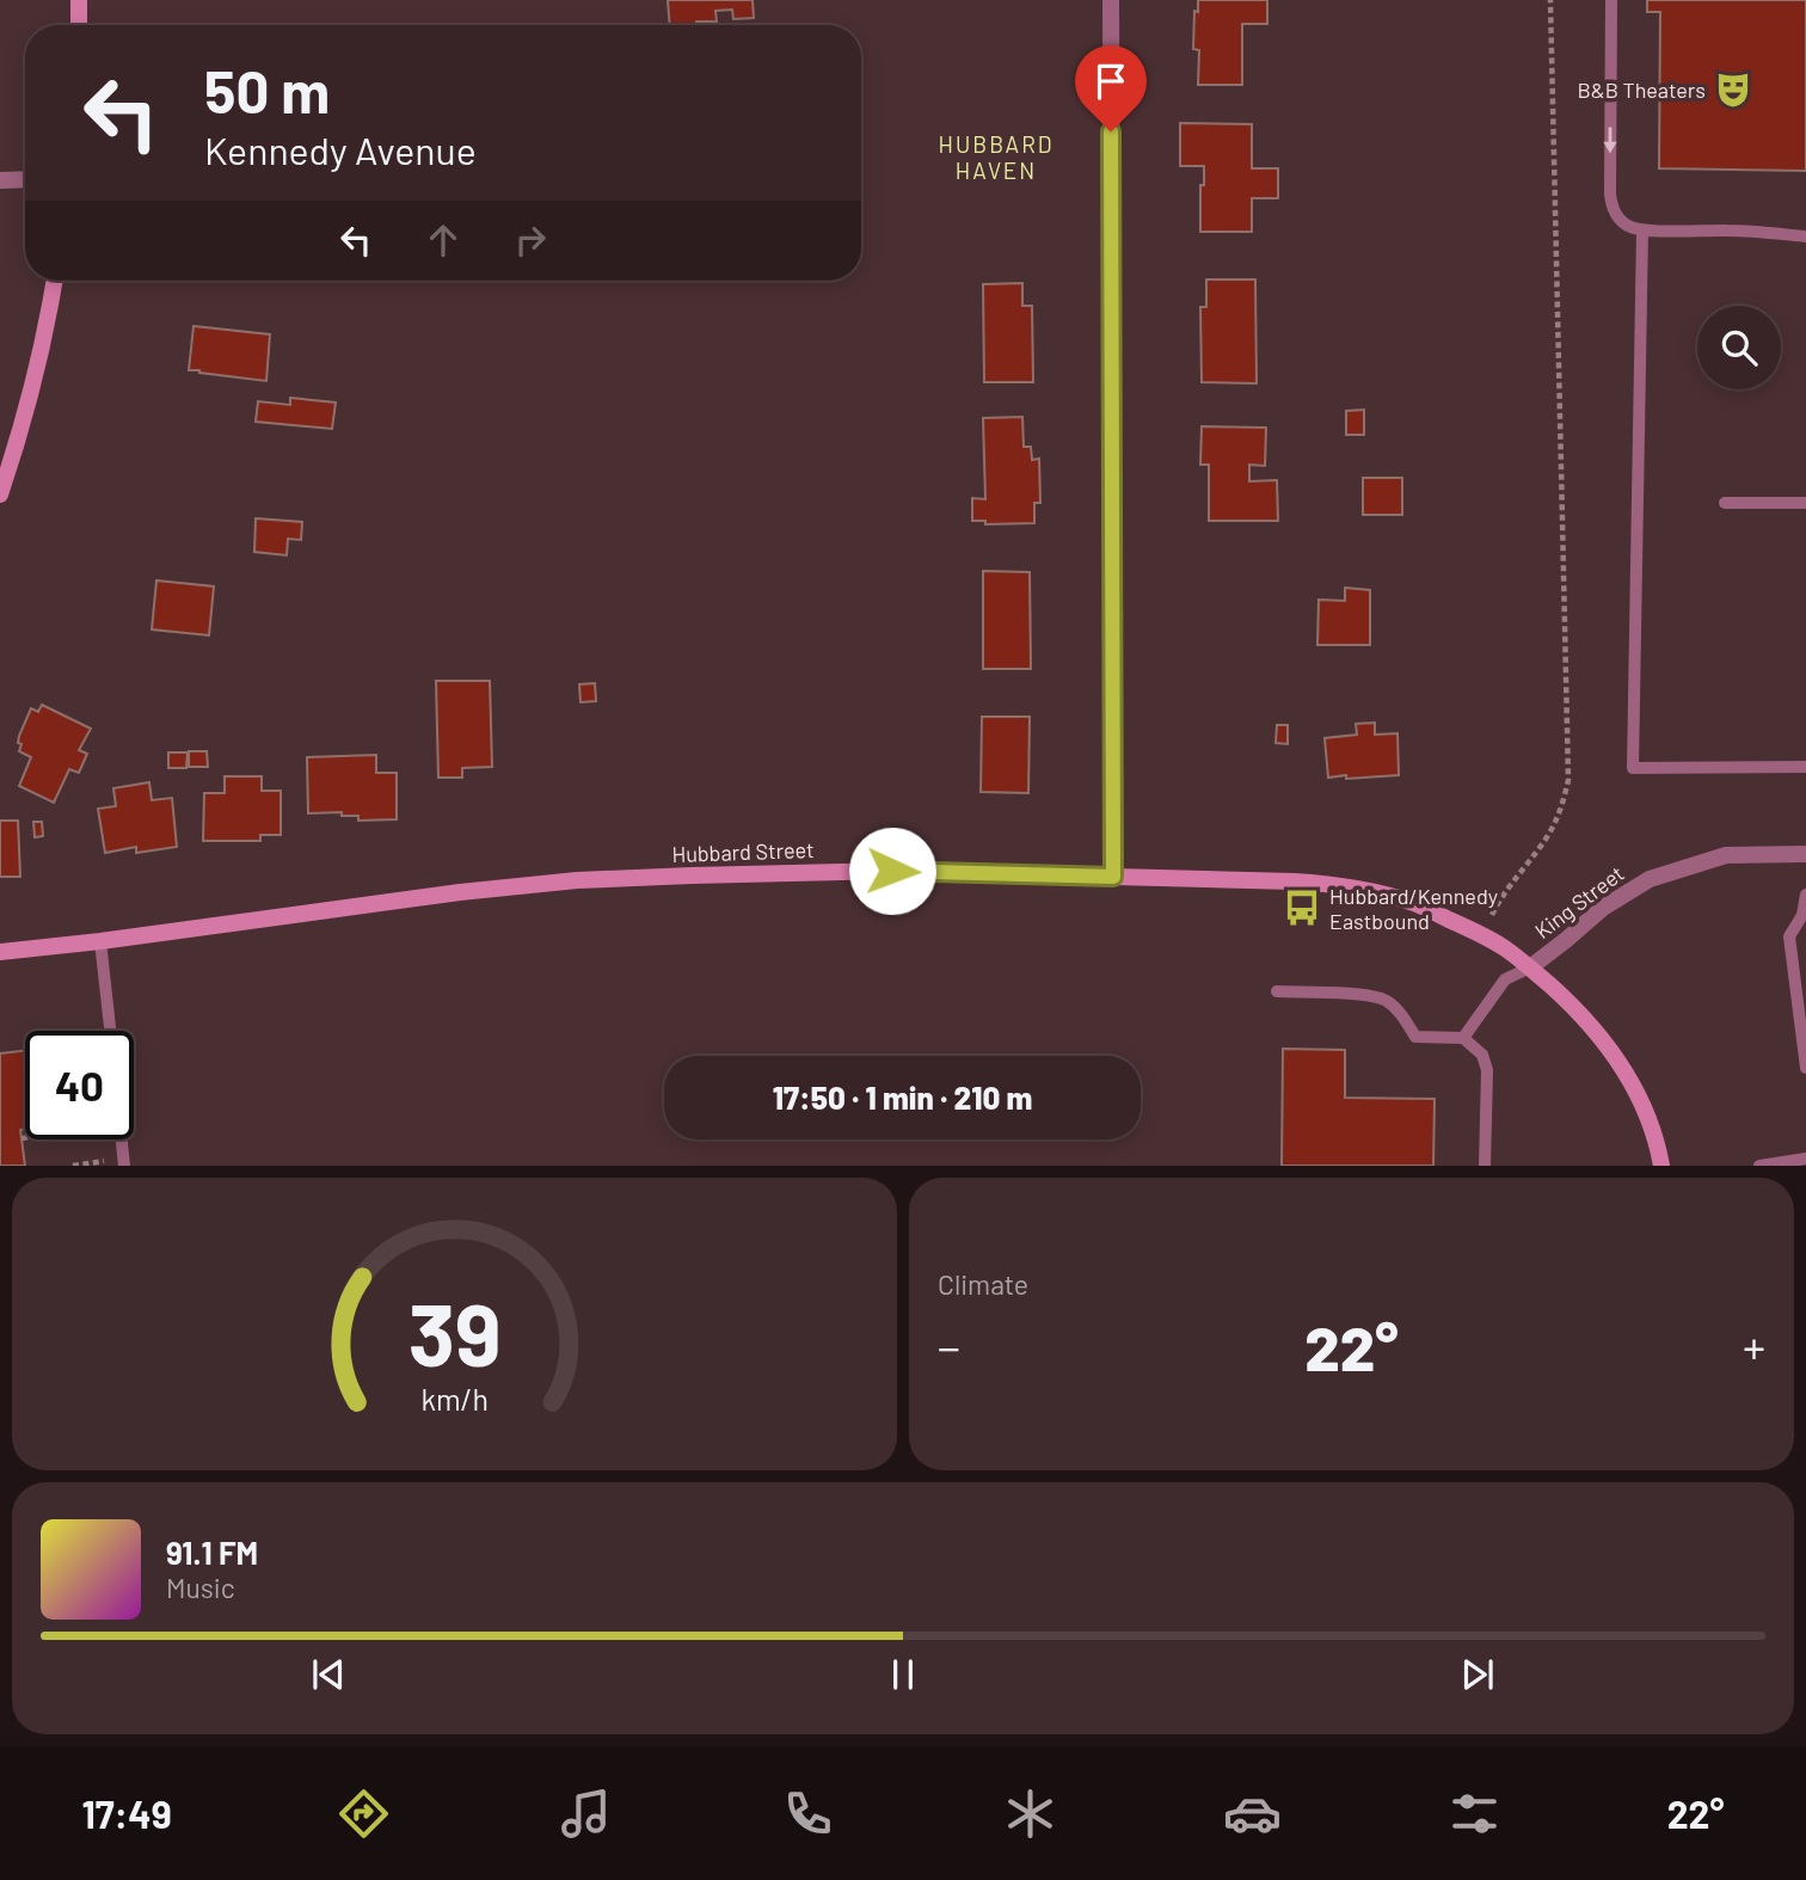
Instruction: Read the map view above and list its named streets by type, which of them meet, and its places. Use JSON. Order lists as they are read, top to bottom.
{
  "streets": {
    "street": ["Hubbard Street", "King Street"]
  },
  "crossings": [
    ["Hubbard Street", "King Street"]
  ],
  "districts": ["HUBBARD HAVEN"],
  "places": {
    "theatre": ["B&B Theaters"],
    "bus stop": ["Hubbard/Kennedy Eastbound"]
  },
  "page": {
    "turn": ["50 m", "Kennedy Avenue"],
    "limit": "40",
    "trip": "17:50 · 1 min · 210 m",
    "tile": "Climate",
    "heat": ["−", "22°", "+"],
    "song": ["91.1 FM", "Music"],
    "tabs": ["17:49", "22°"],
    "gauge": ["39", "km/h"]
  }
}
